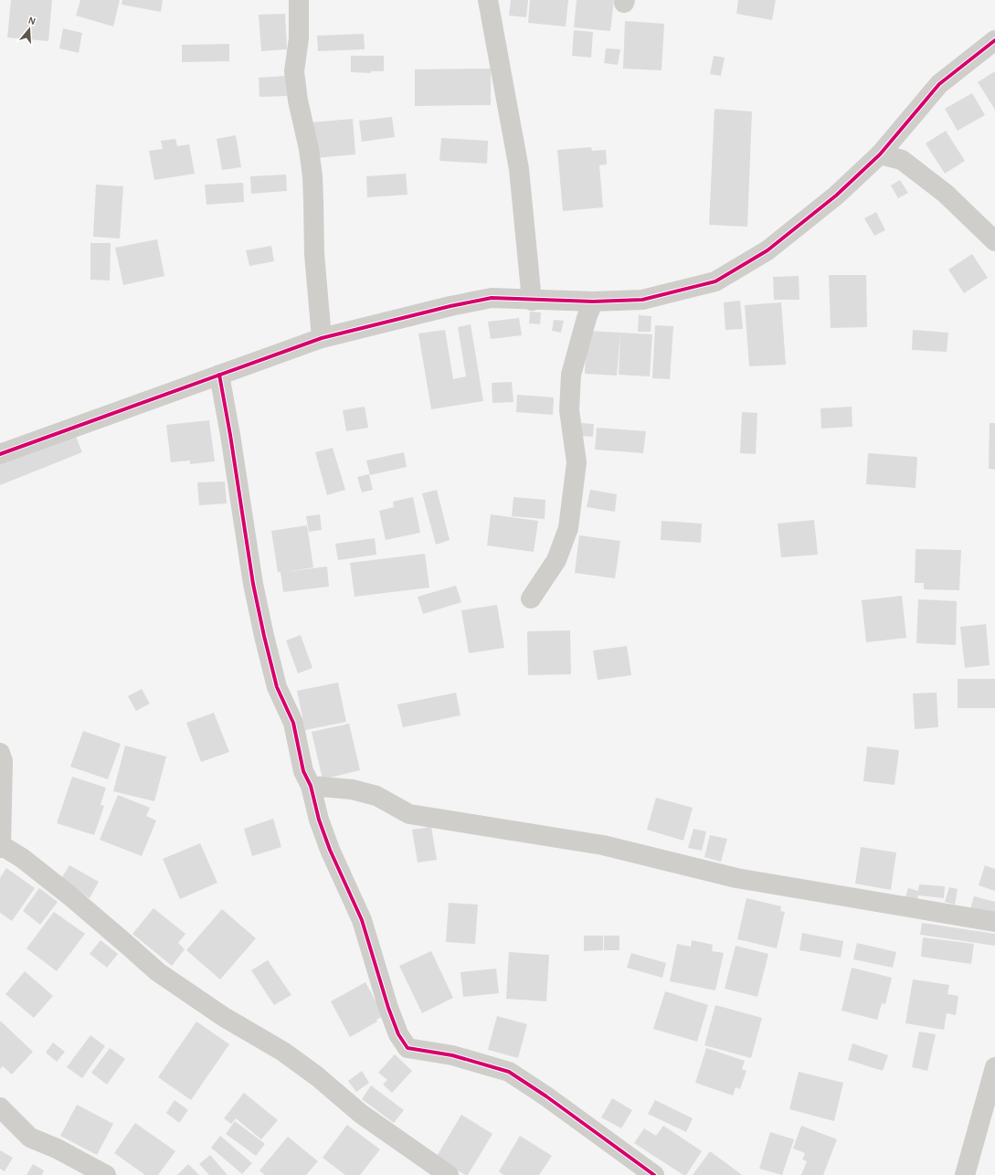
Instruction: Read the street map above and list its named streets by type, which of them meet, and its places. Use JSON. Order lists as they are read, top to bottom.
{
  "north": "top"
}
